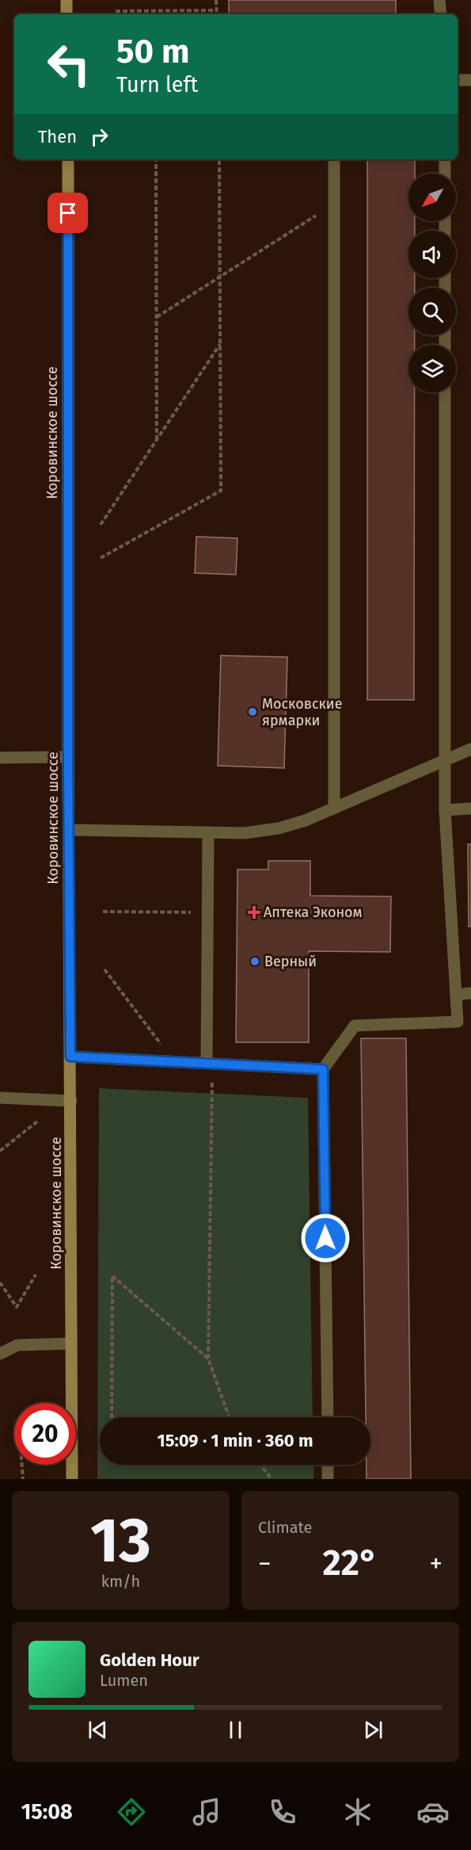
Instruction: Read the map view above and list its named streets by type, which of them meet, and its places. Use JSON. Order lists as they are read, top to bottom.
{
  "streets": {
    "main road": ["Коровинское шоссе"]
  },
  "places": {
    "other": ["Московские ярмарки", "Верный"],
    "health": ["Аптека Эконом"]
  },
  "north": "bottom left",
  "page": {
    "turn": ["50 m", "Turn left"],
    "then": "Then",
    "limit": "20",
    "trip": "15:09 · 1 min · 360 m",
    "tile": [
      ["13", "km/h"],
      "Climate"
    ],
    "heat": ["−", "22°", "+"],
    "song": ["Golden Hour", "Lumen"],
    "tabs": "15:08"
  }
}
